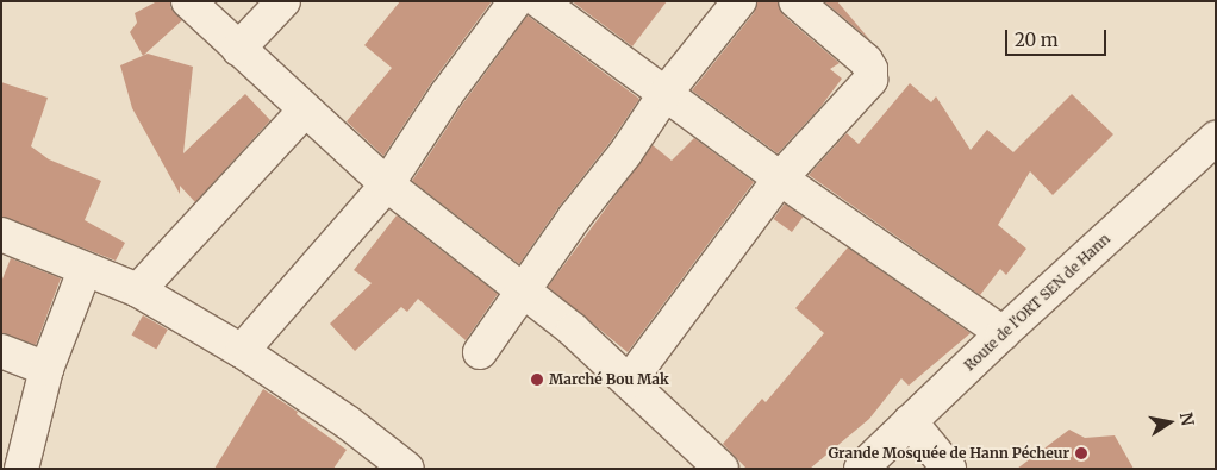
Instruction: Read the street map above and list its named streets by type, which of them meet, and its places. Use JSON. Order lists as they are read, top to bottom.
{
  "streets": {
    "street": ["Route de l'ORT SEN de Hann"]
  },
  "places": ["Marché Bou Mak", "Grande Mosquée de Hann Pécheur"],
  "scale_bar": "20 m",
  "north": "right"
}
